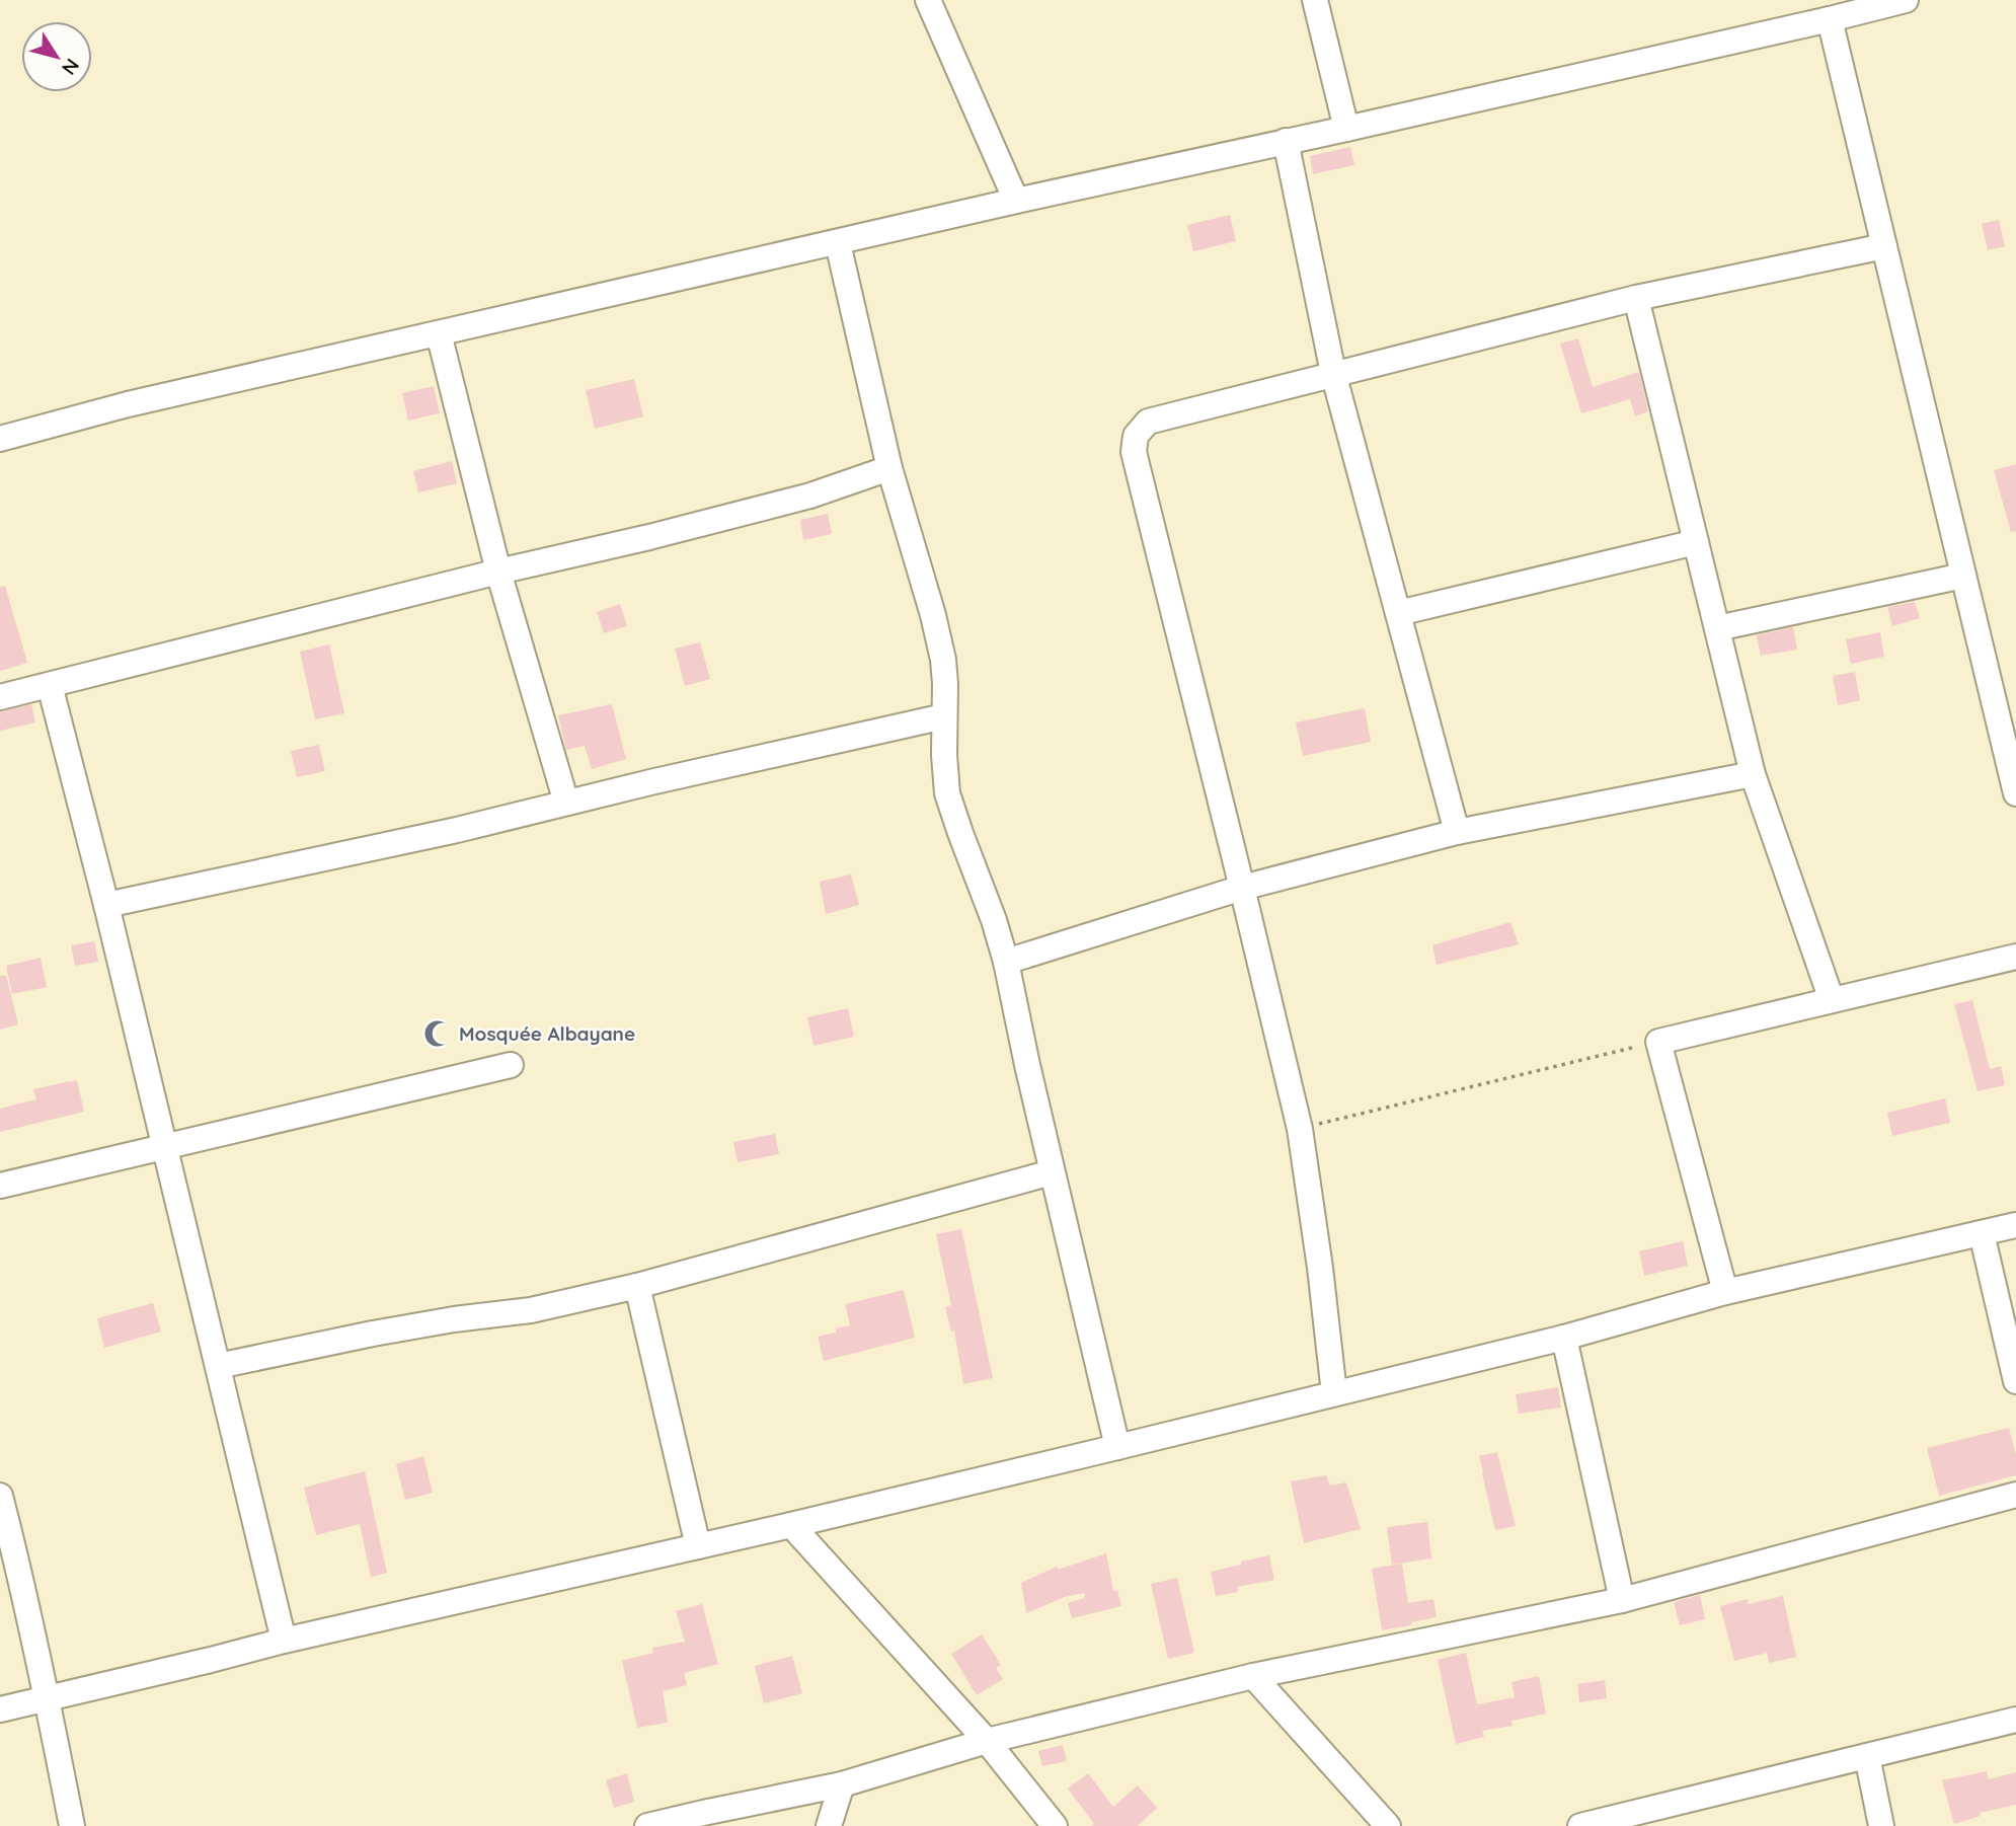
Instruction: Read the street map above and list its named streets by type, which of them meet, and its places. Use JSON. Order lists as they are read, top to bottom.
{
  "places": {
    "mosque": ["Mosquée Albayane"]
  },
  "north": "bottom right"
}
